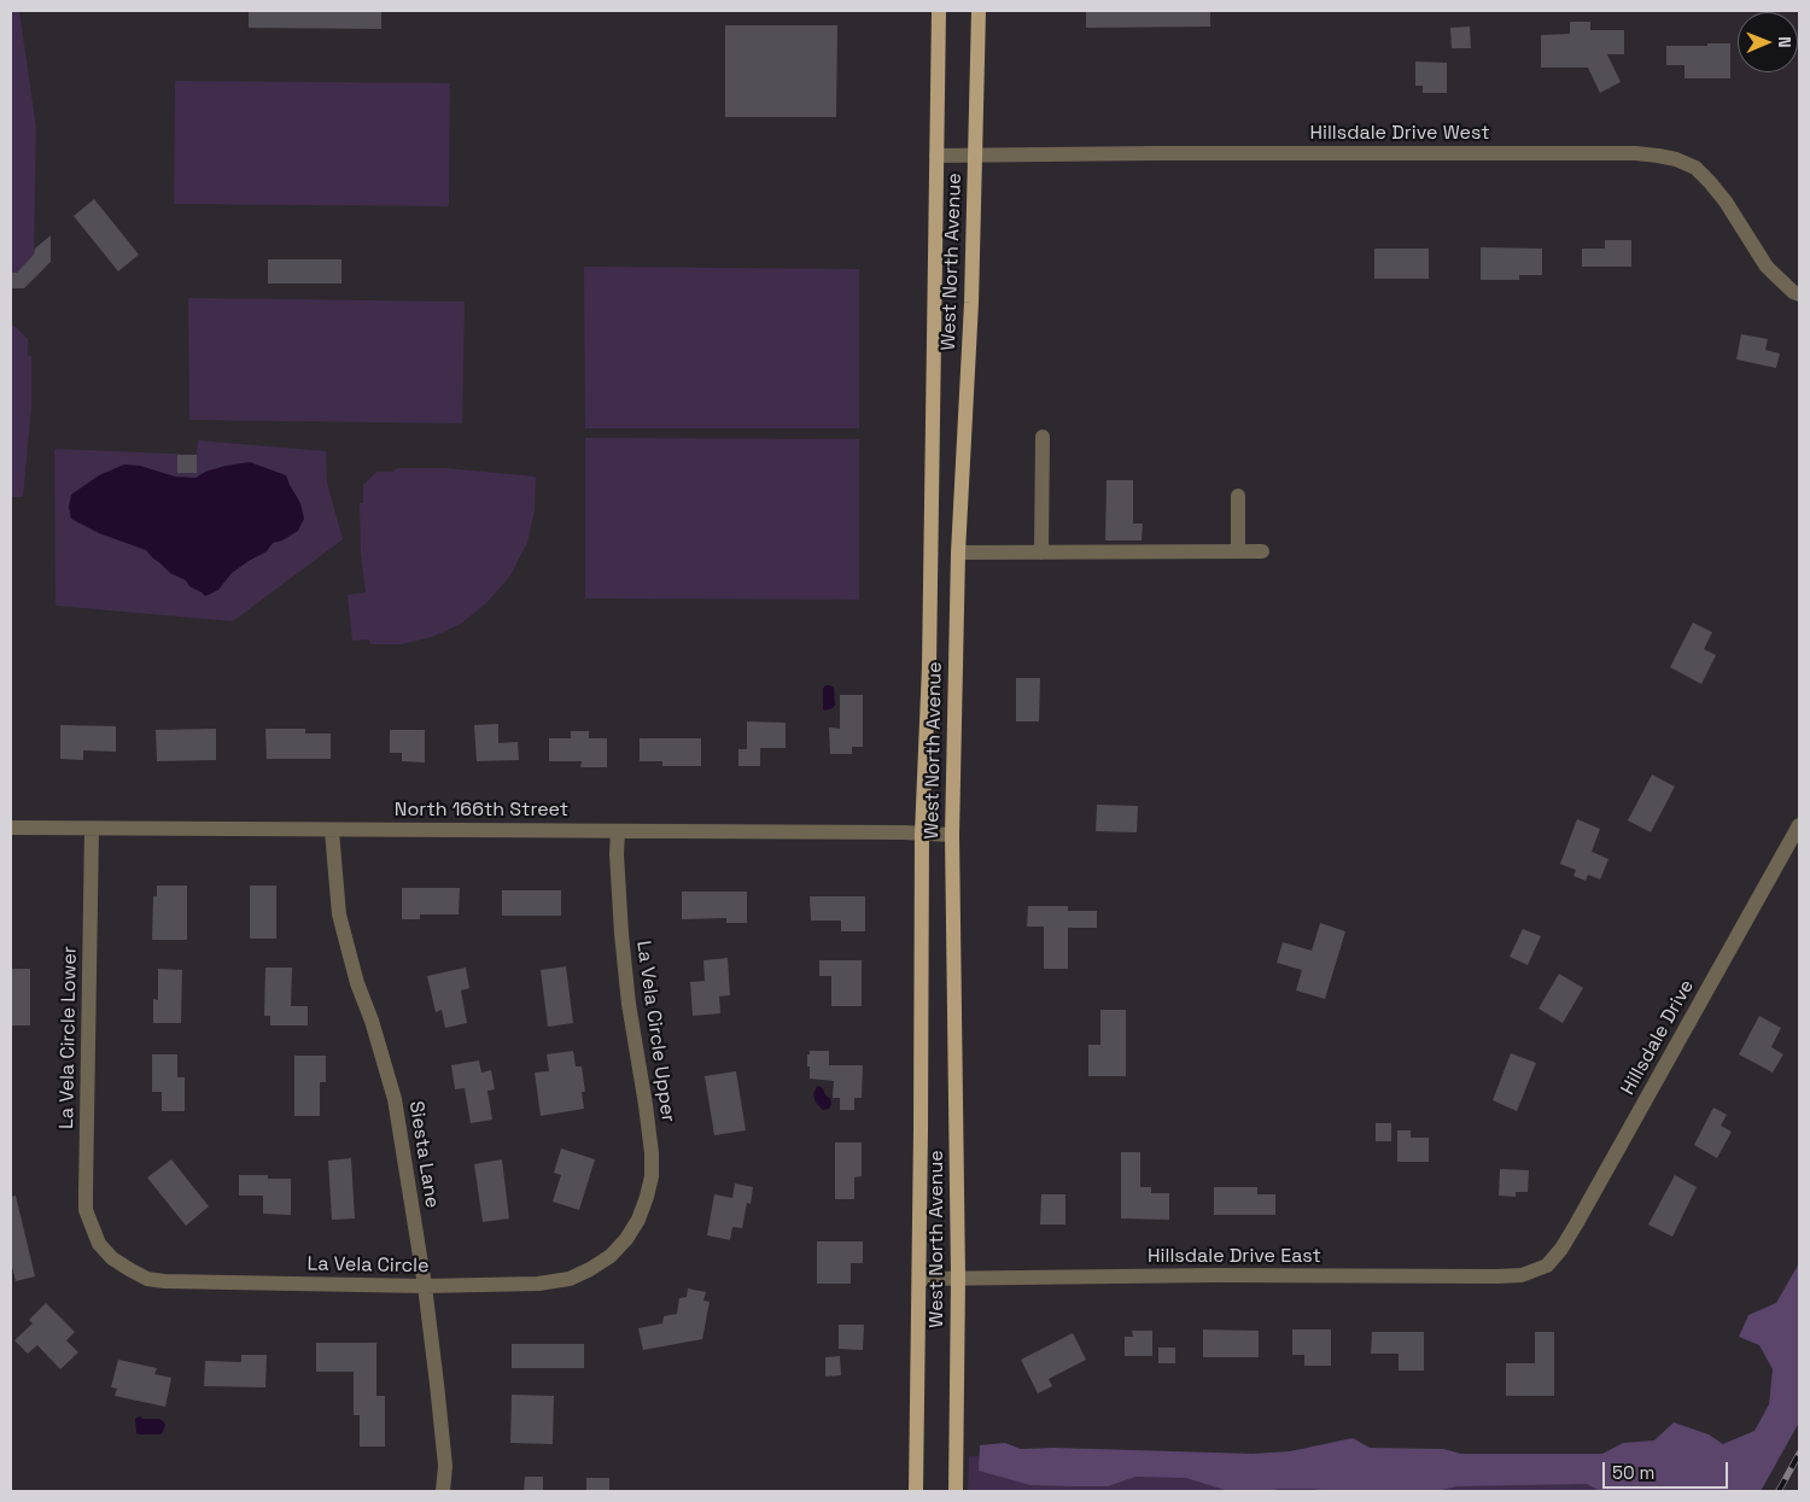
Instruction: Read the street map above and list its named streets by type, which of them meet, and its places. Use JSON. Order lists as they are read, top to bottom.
{
  "streets": {
    "main road": ["West North Avenue"],
    "street": [
      "Hillsdale Drive West",
      "North 166th Street",
      "La Vela Circle Upper",
      "La Vela Circle Lower",
      "Hillsdale Drive",
      "Siesta Lane",
      "Hillsdale Drive East",
      "La Vela Circle"
    ]
  },
  "crossings": [
    ["Hillsdale Drive West", "West North Avenue"],
    ["West North Avenue", "North 166th Street"],
    ["West North Avenue", "Hillsdale Drive East"],
    ["North 166th Street", "La Vela Circle Upper"],
    ["North 166th Street", "La Vela Circle Lower"],
    ["North 166th Street", "Siesta Lane"],
    ["La Vela Circle Upper", "La Vela Circle"],
    ["La Vela Circle Lower", "La Vela Circle"],
    ["Hillsdale Drive", "Hillsdale Drive East"],
    ["Siesta Lane", "La Vela Circle"]
  ],
  "scale_bar": "50 m",
  "north": "right"
}
